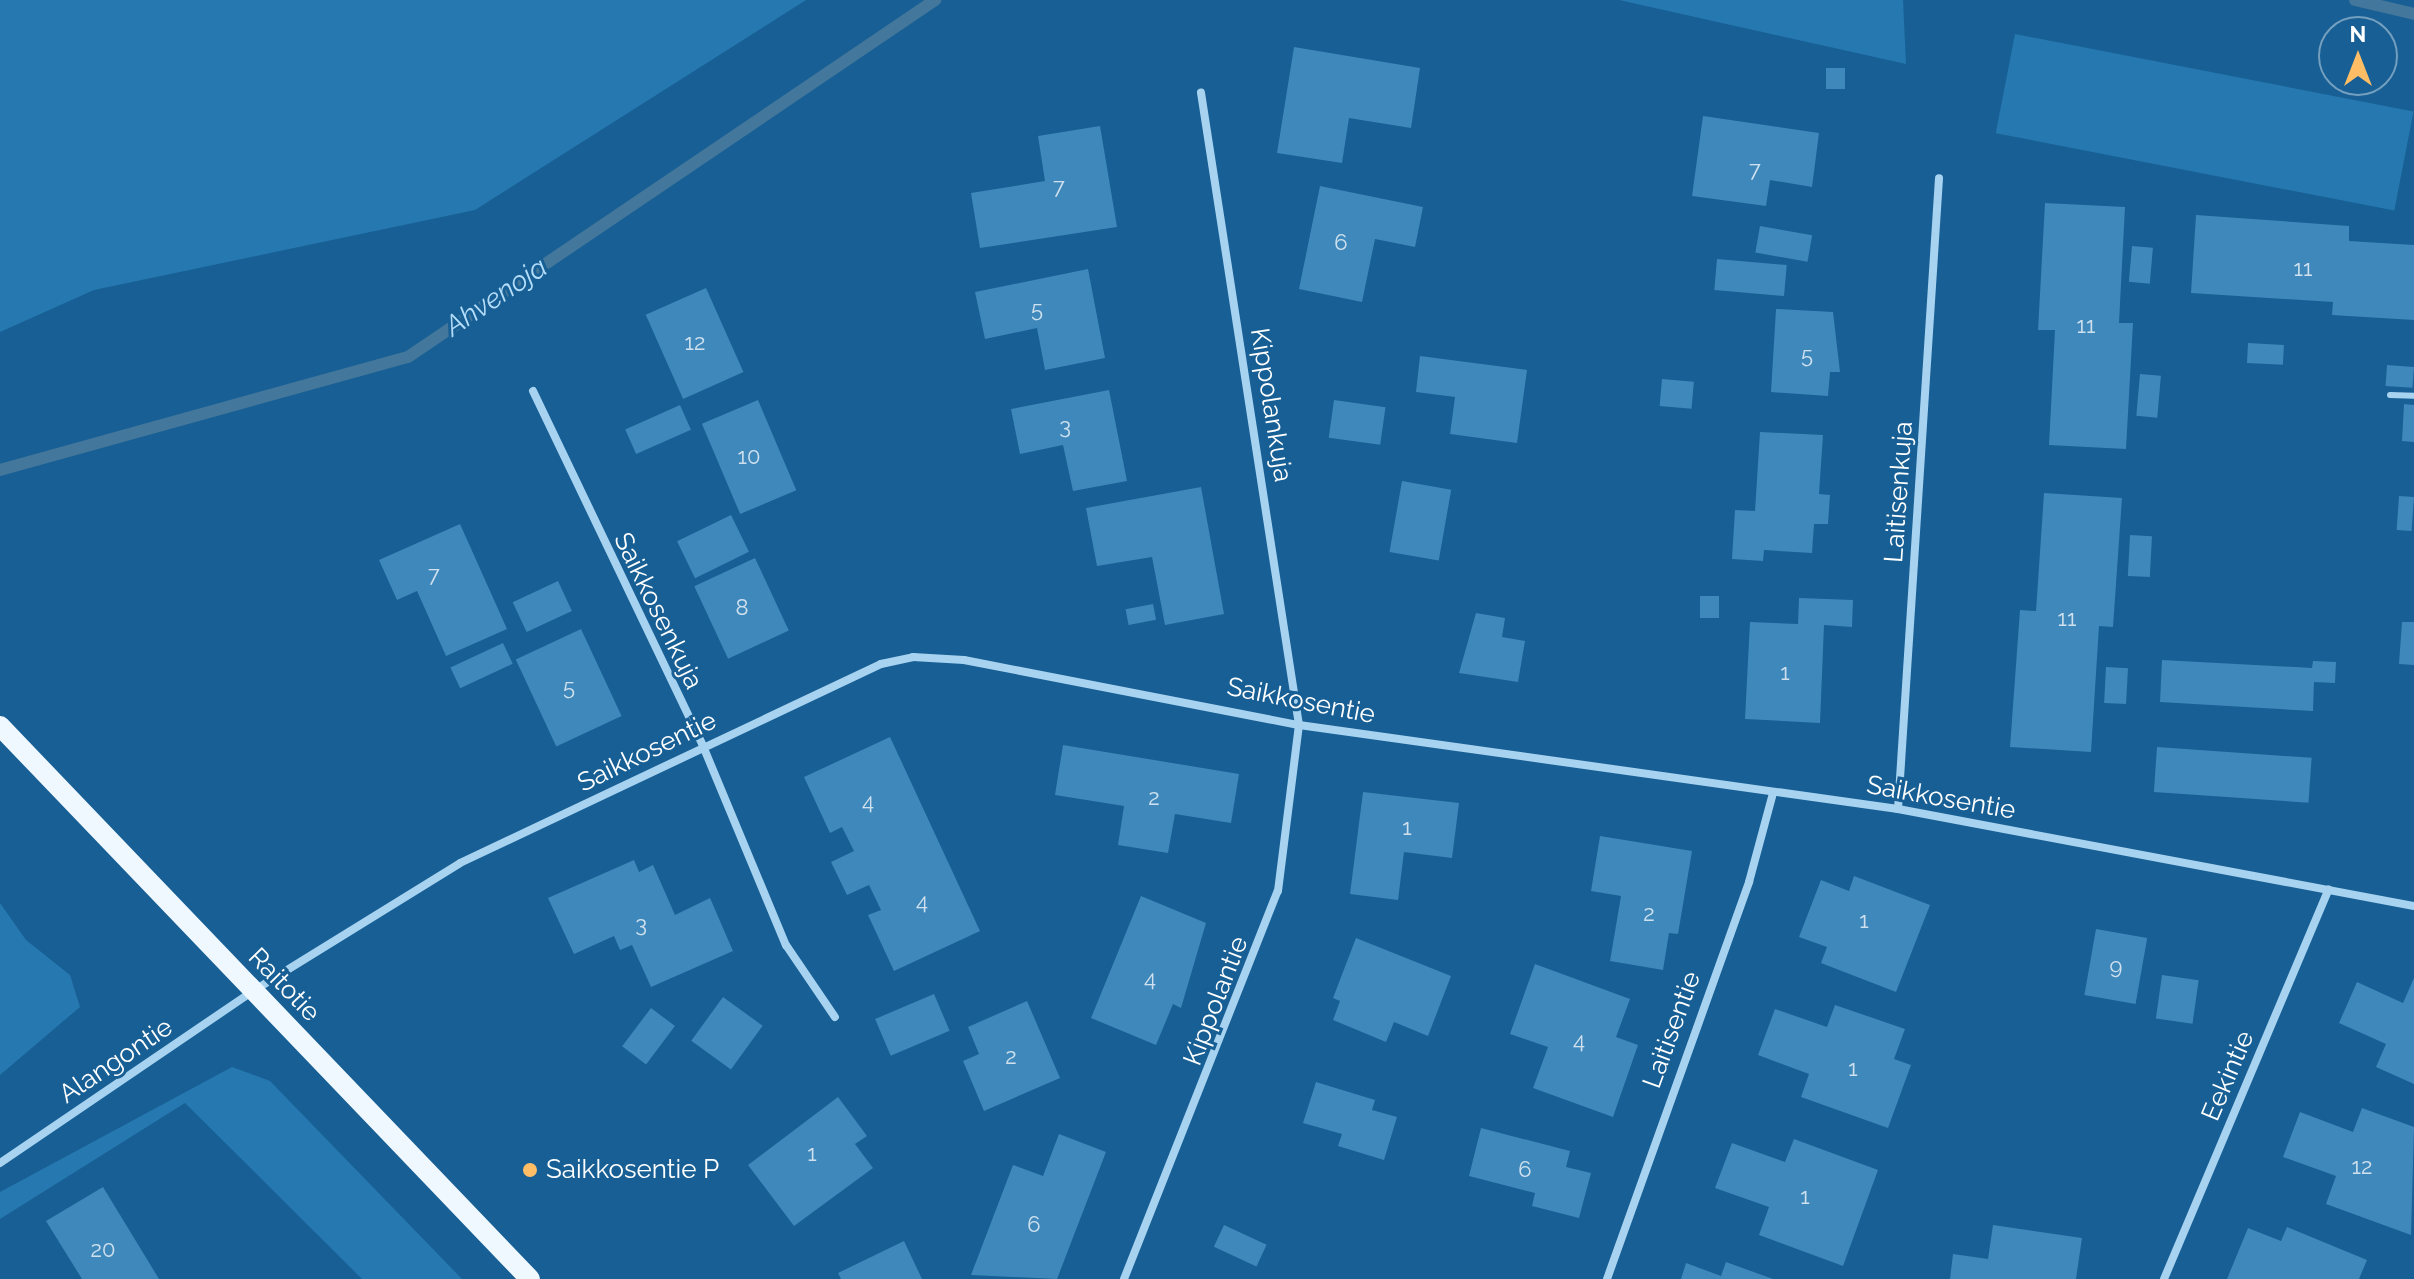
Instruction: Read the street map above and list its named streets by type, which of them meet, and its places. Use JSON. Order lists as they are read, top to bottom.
{
  "streets": {
    "main road": ["Raitotie"],
    "street": [
      "Kippolankuja",
      "Laitisenkuja",
      "Saikkosenkuja",
      "Saikkosentie",
      "Kippolantie",
      "Laitisentie",
      "Alangontie",
      "Eekintie"
    ]
  },
  "crossings": [
    ["Kippolankuja", "Saikkosentie"],
    ["Kippolankuja", "Kippolantie"],
    ["Laitisenkuja", "Saikkosentie"],
    ["Saikkosenkuja", "Saikkosentie"],
    ["Saikkosentie", "Raitotie"],
    ["Saikkosentie", "Kippolantie"],
    ["Saikkosentie", "Laitisentie"],
    ["Saikkosentie", "Alangontie"],
    ["Saikkosentie", "Eekintie"],
    ["Raitotie", "Alangontie"]
  ],
  "water": ["Ahvenoja"],
  "places": ["Saikkosentie P"],
  "house_numbers": [
    "7",
    "7",
    "6",
    "11",
    "5",
    "11",
    "12",
    "5",
    "3",
    "10",
    "7",
    "8",
    "11",
    "1",
    "5",
    "2",
    "4",
    "1",
    "4",
    "2",
    "1",
    "3",
    "9",
    "4",
    "4",
    "2",
    "1",
    "1",
    "12",
    "6",
    "1",
    "6",
    "20"
  ],
  "north": "top"
}
